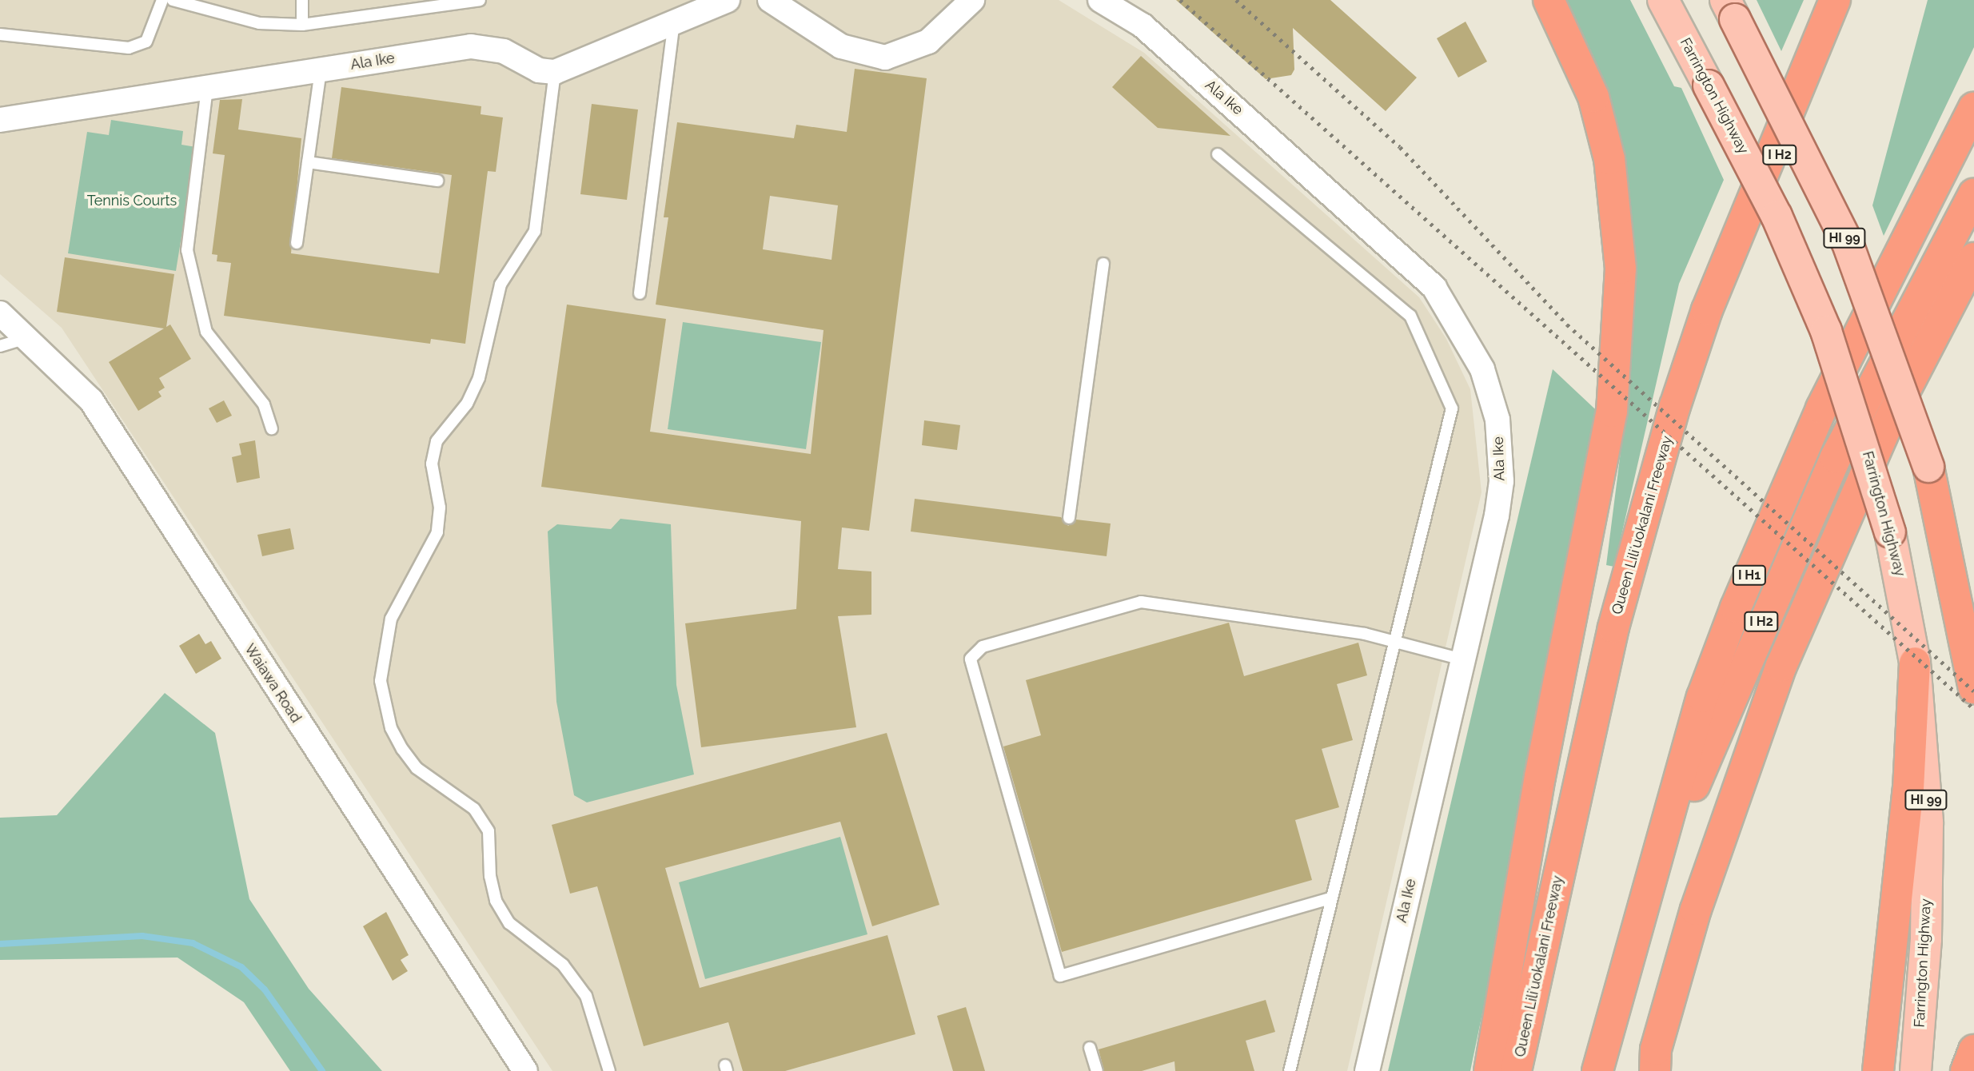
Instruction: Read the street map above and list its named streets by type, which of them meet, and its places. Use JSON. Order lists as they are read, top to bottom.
{
  "streets": {
    "highway": ["I H2", "Queen Liliʻuokalani Freeway", "I H1"],
    "main road": ["Farrington Highway", "HI 99"],
    "street": ["Ala Ike", "Waiawa Road"]
  },
  "crossings": [
    ["I H2", "Queen Liliʻuokalani Freeway"],
    ["I H2", "I H1"]
  ],
  "parks": ["Tennis Courts"]
}
